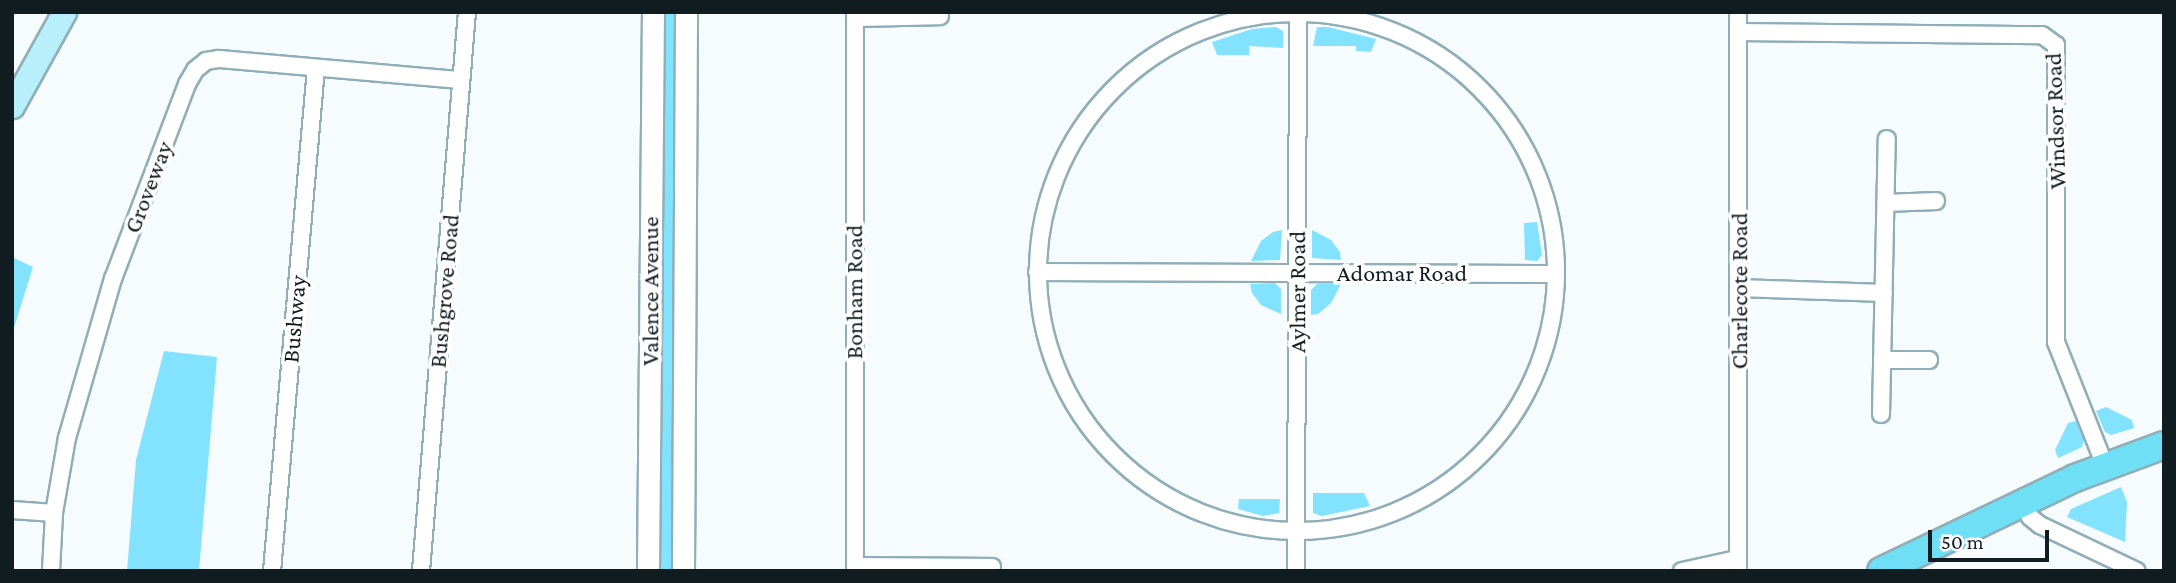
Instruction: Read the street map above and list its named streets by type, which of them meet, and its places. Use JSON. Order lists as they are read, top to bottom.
{
  "streets": {
    "street": [
      "Windsor Road",
      "Groveway",
      "Adomar Road",
      "Bushgrove Road",
      "Valence Avenue",
      "Charlecote Road",
      "Bonham Road",
      "Aylmer Road",
      "Bushway"
    ]
  },
  "crossings": [
    ["Windsor Road", "Charlecote Road"],
    ["Groveway", "Bushgrove Road"],
    ["Groveway", "Bushway"],
    ["Adomar Road", "Aylmer Road"]
  ],
  "scale_bar": "50 m"
}
